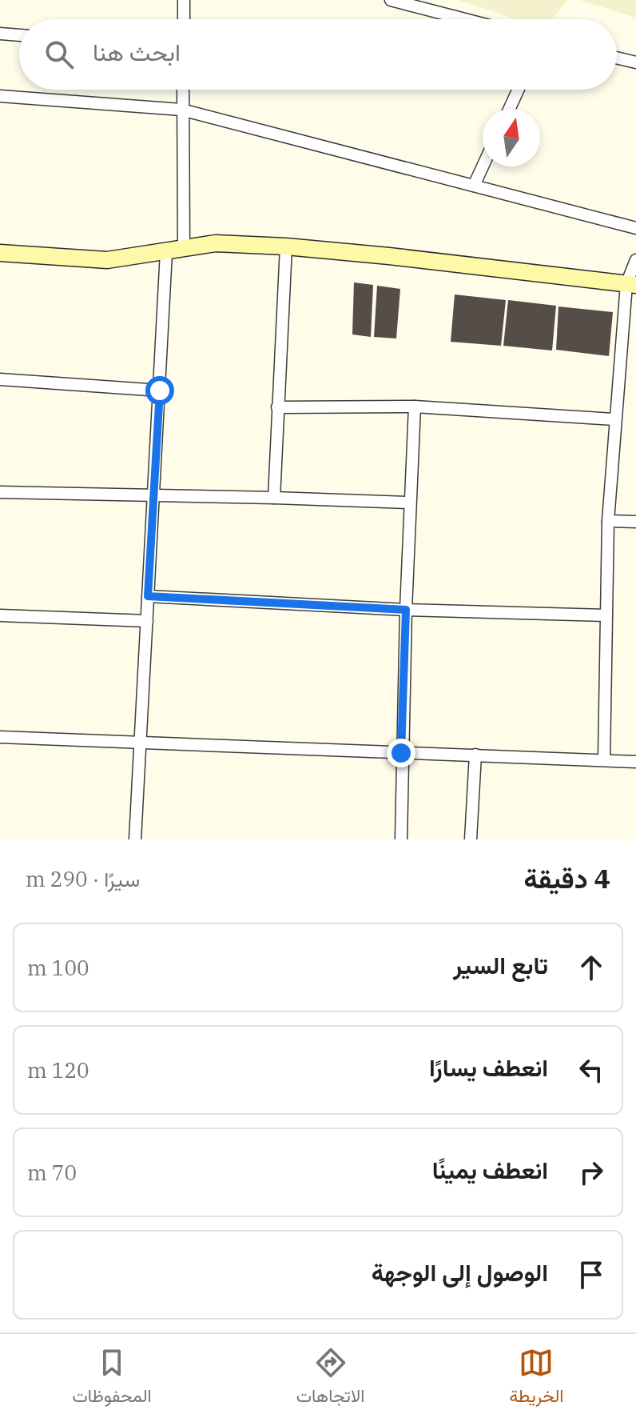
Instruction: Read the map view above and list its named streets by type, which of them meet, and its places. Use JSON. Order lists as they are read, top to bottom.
{
  "north": "top",
  "page": {
    "search": "ابحث هنا",
    "heading": ["4 دقيقة", "سيرًا · 290 m"],
    "list": [
      ["تابع السير", "100 m"],
      ["انعطف يسارًا", "120 m"],
      ["انعطف يمينًا", "70 m"],
      "الوصول إلى الوجهة"
    ],
    "nav": ["الخريطة", "الاتجاهات", "المحفوظات"]
  }
}
